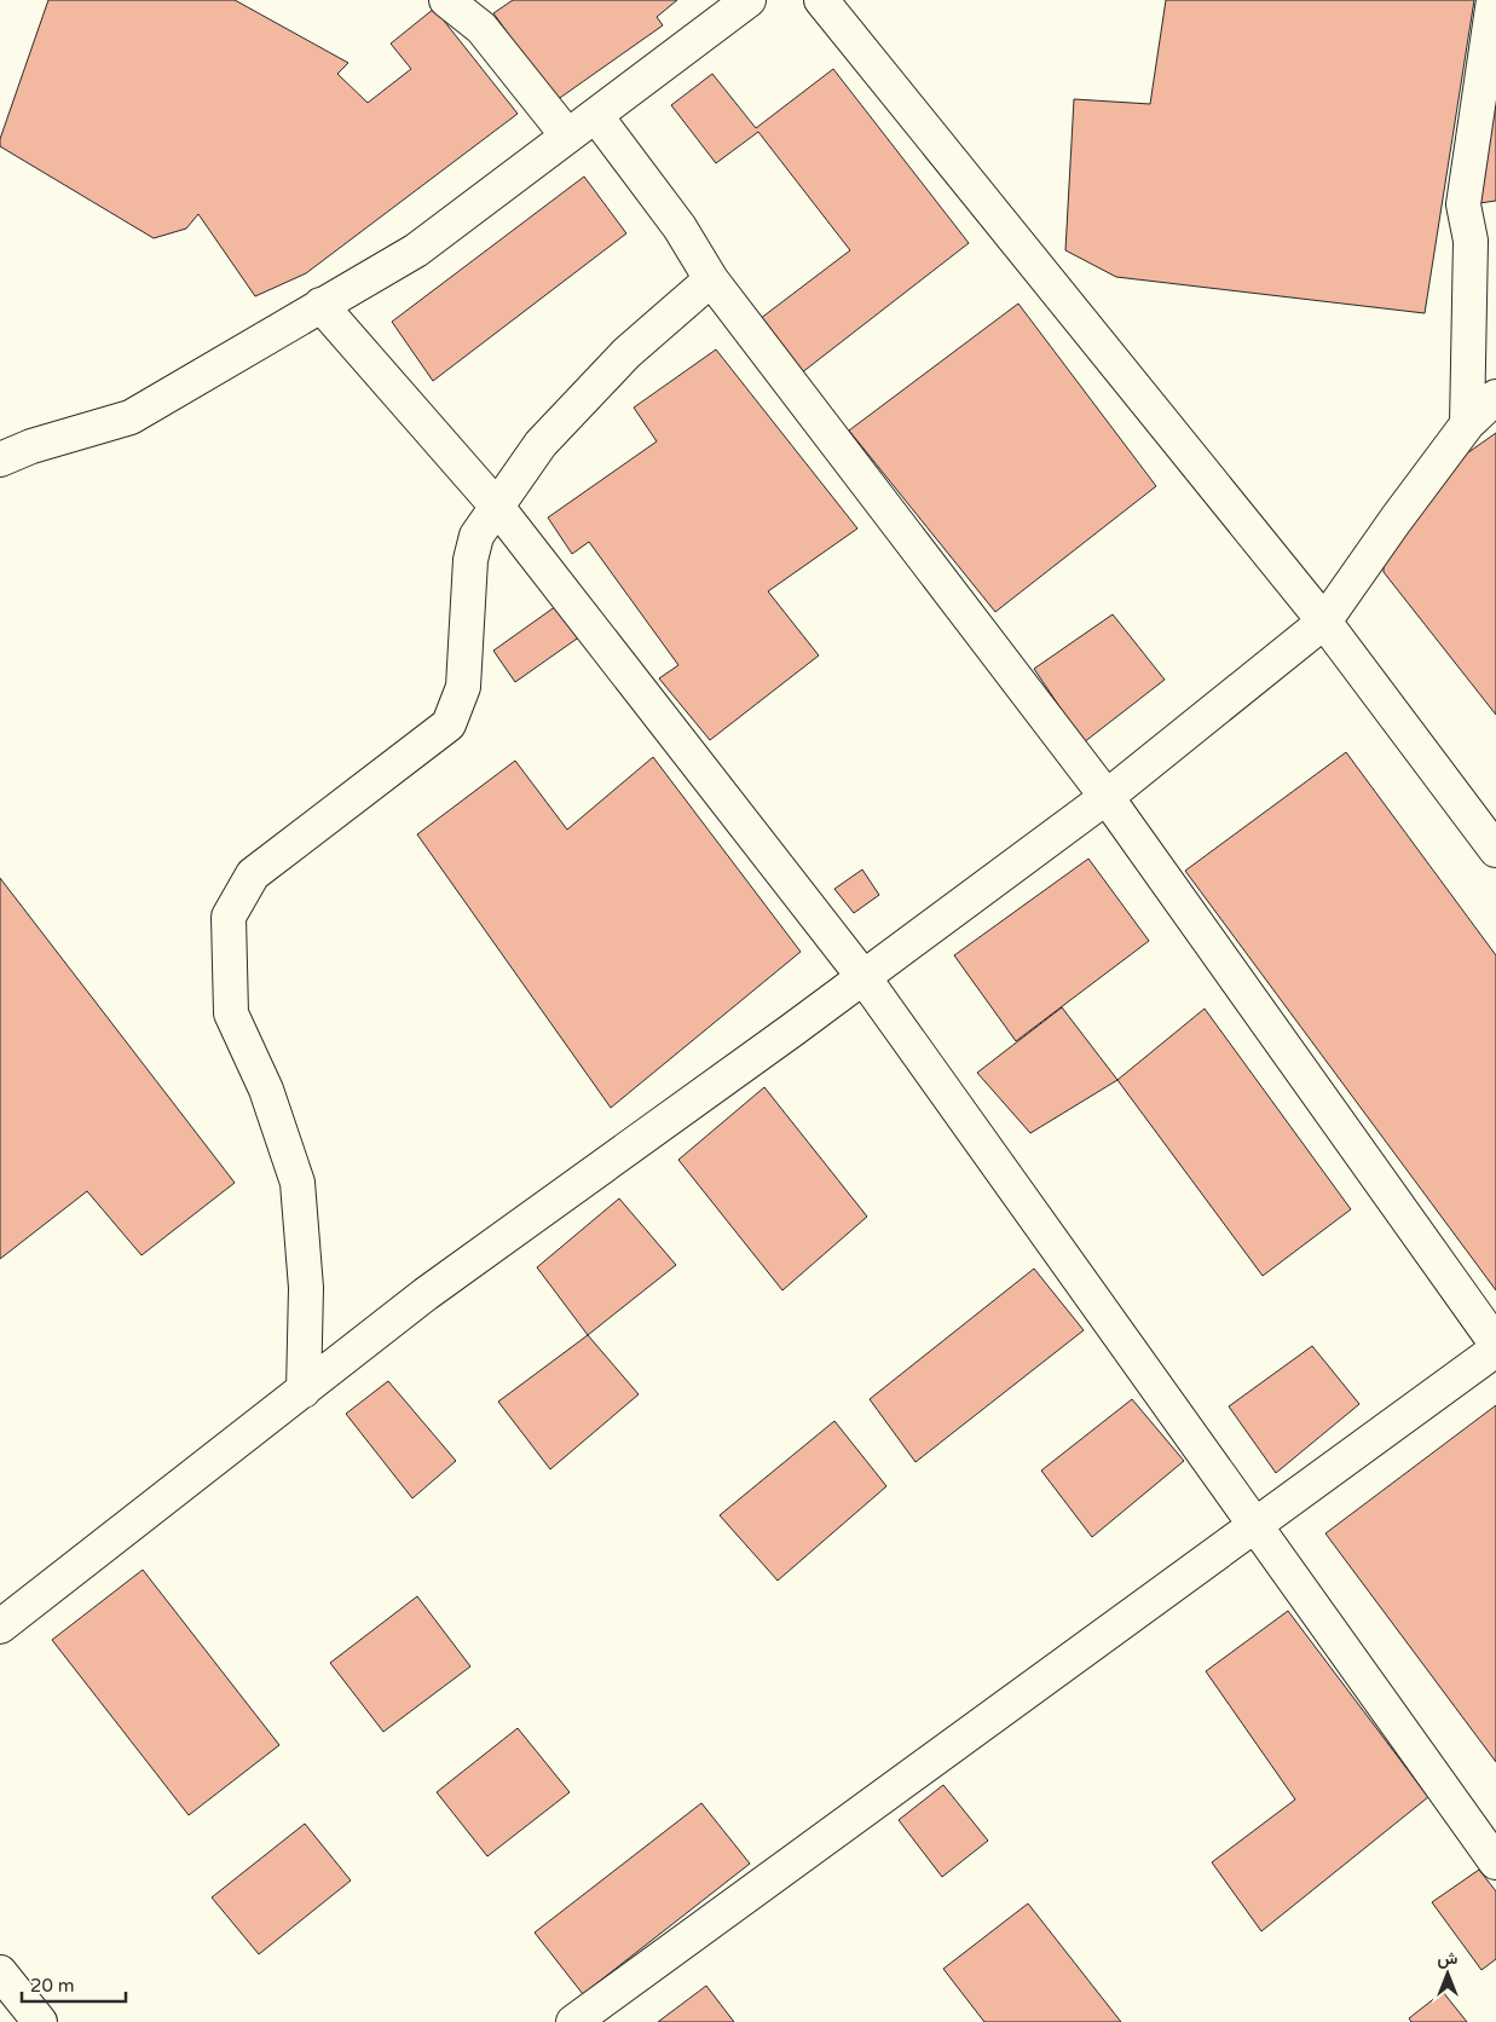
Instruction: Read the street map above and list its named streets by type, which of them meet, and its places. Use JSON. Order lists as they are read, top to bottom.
{
  "scale_bar": "20 m",
  "north": "top"
}
